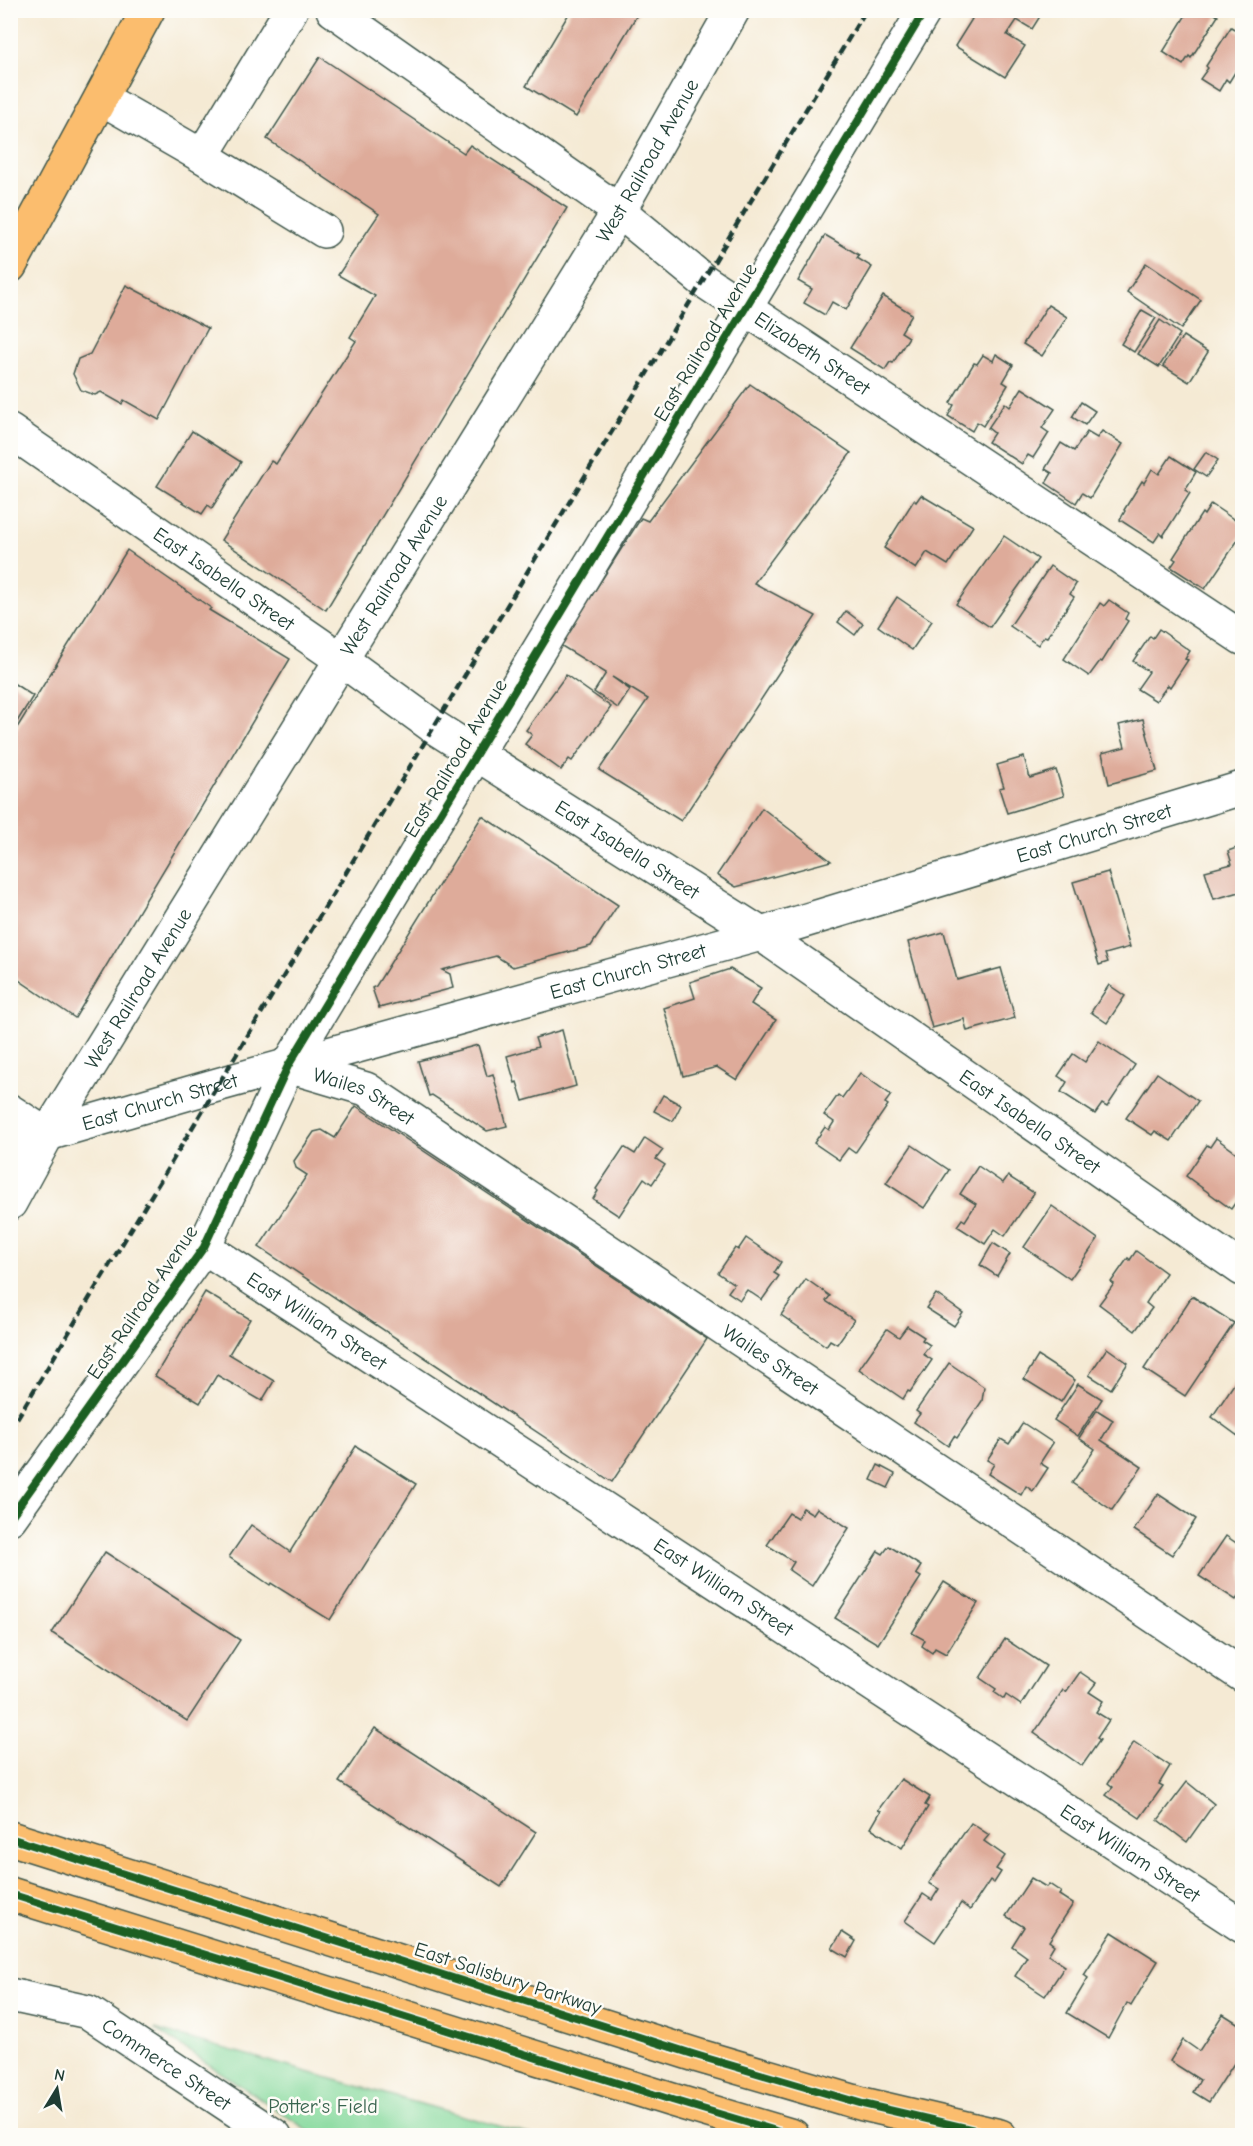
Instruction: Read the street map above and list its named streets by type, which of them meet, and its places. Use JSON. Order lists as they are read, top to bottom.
{
  "streets": {
    "main road": ["East Salisbury Parkway"],
    "street": [
      "West Railroad Avenue",
      "East Railroad Avenue",
      "Elizabeth Street",
      "East Isabella Street",
      "East Church Street",
      "Wailes Street",
      "East William Street",
      "Commerce Street"
    ]
  },
  "crossings": [
    ["West Railroad Avenue", "Elizabeth Street"],
    ["West Railroad Avenue", "East Isabella Street"],
    ["West Railroad Avenue", "East Church Street"],
    ["East Railroad Avenue", "Elizabeth Street"],
    ["East Railroad Avenue", "East Isabella Street"],
    ["East Railroad Avenue", "East Church Street"],
    ["East Railroad Avenue", "Wailes Street"],
    ["East Railroad Avenue", "East William Street"],
    ["East Isabella Street", "East Church Street"],
    ["East Church Street", "Wailes Street"]
  ],
  "parks": ["Potter's Field"],
  "north": "top"
}
